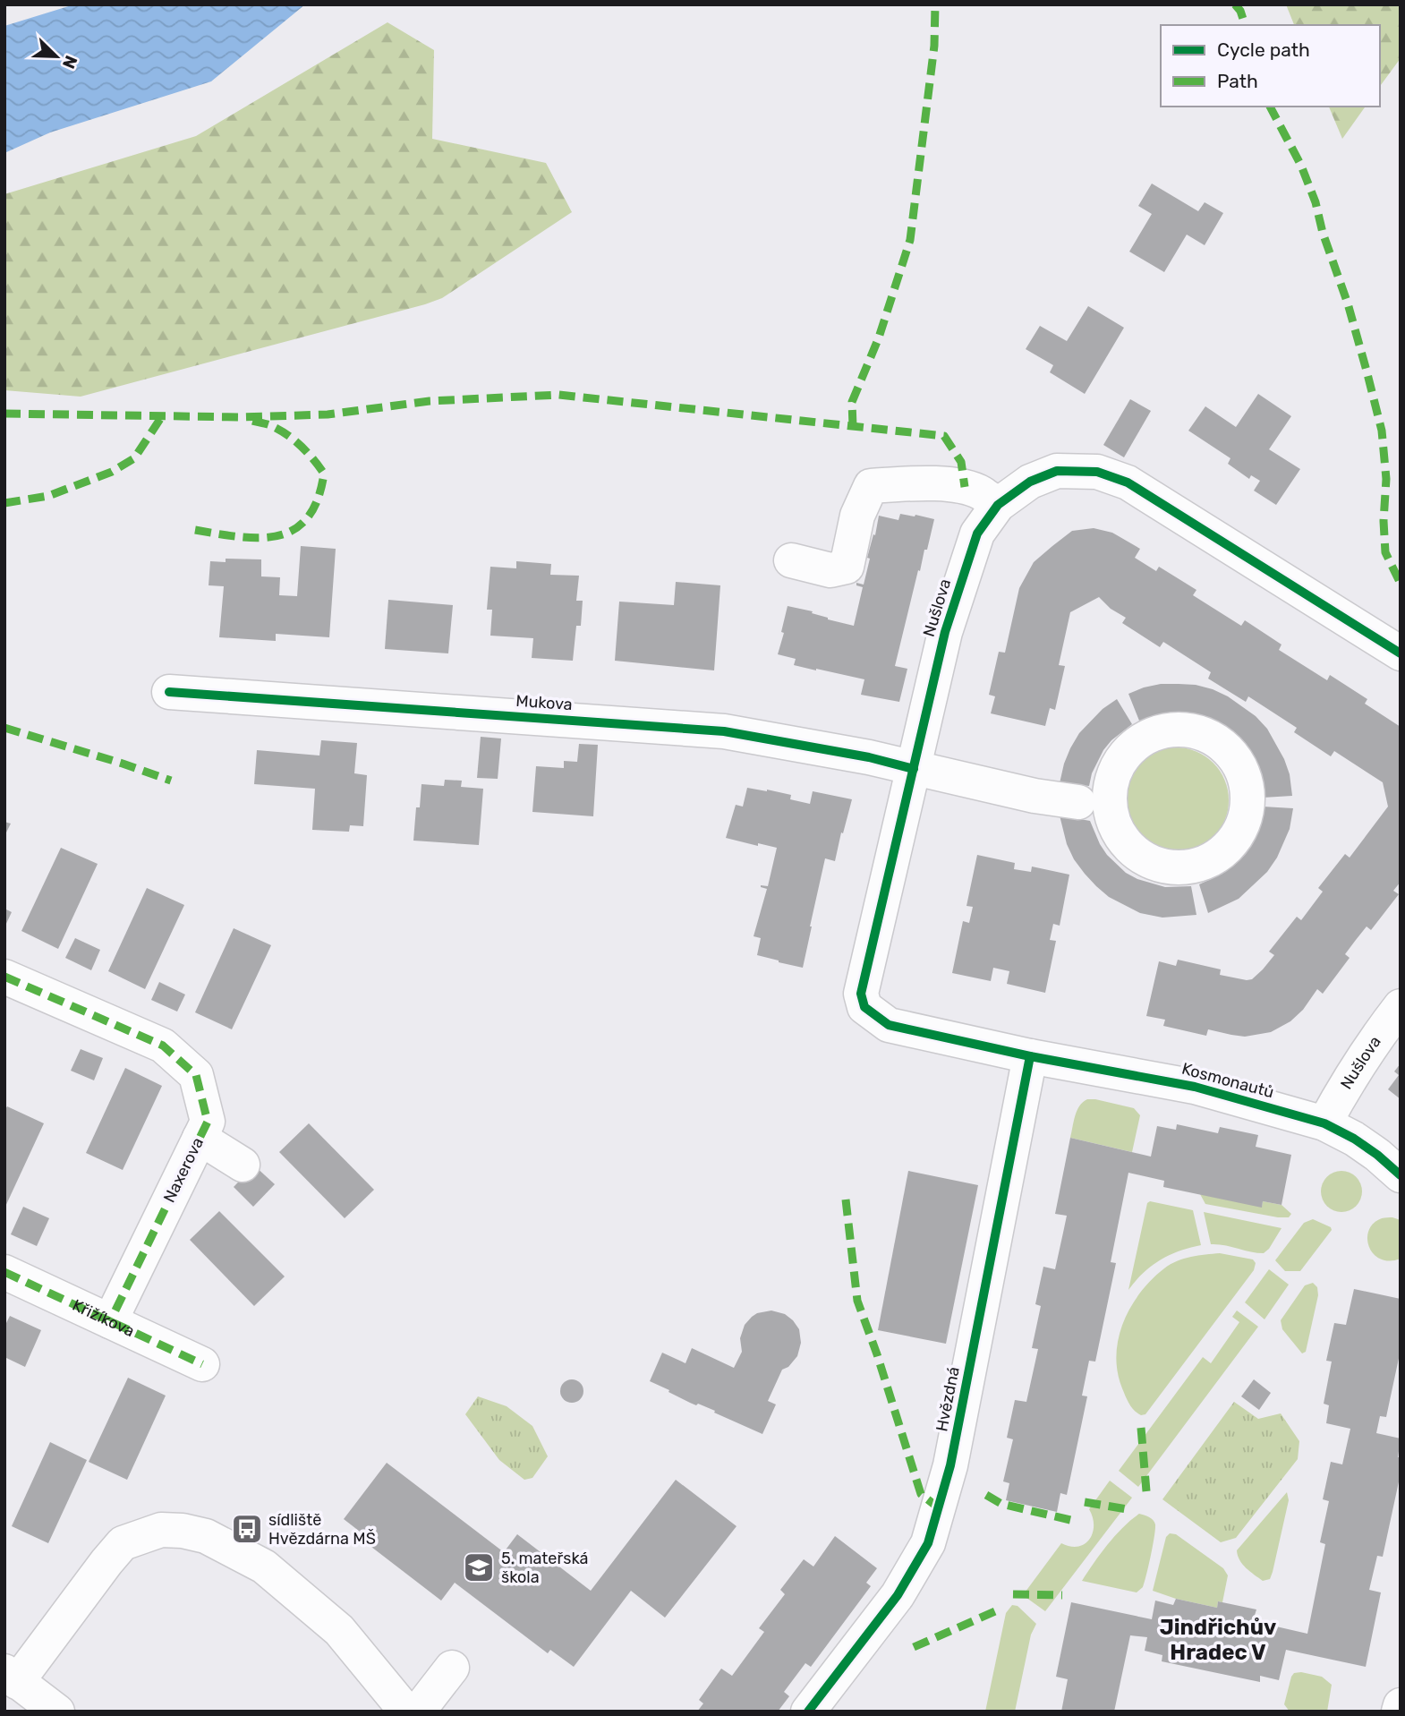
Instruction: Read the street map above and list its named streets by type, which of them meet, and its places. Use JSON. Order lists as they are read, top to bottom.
{
  "streets": {
    "street": [
      "Nušlova",
      "Mukova",
      "Kosmonautů",
      "Naxerova",
      "Křižíkova",
      "Hvězdná"
    ]
  },
  "crossings": [
    ["Nušlova", "Mukova"],
    ["Nušlova", "Kosmonautů"],
    ["Nušlova", "Hvězdná"],
    ["Kosmonautů", "Hvězdná"],
    ["Naxerova", "Křižíkova"]
  ],
  "districts": ["Jindřichův Hradec V"],
  "places": {
    "bus stop": ["sídliště Hvězdárna MŠ"],
    "school or university": ["5. mateřská škola"]
  },
  "legend": ["Cycle path", "Path"],
  "north": "bottom right"
}
